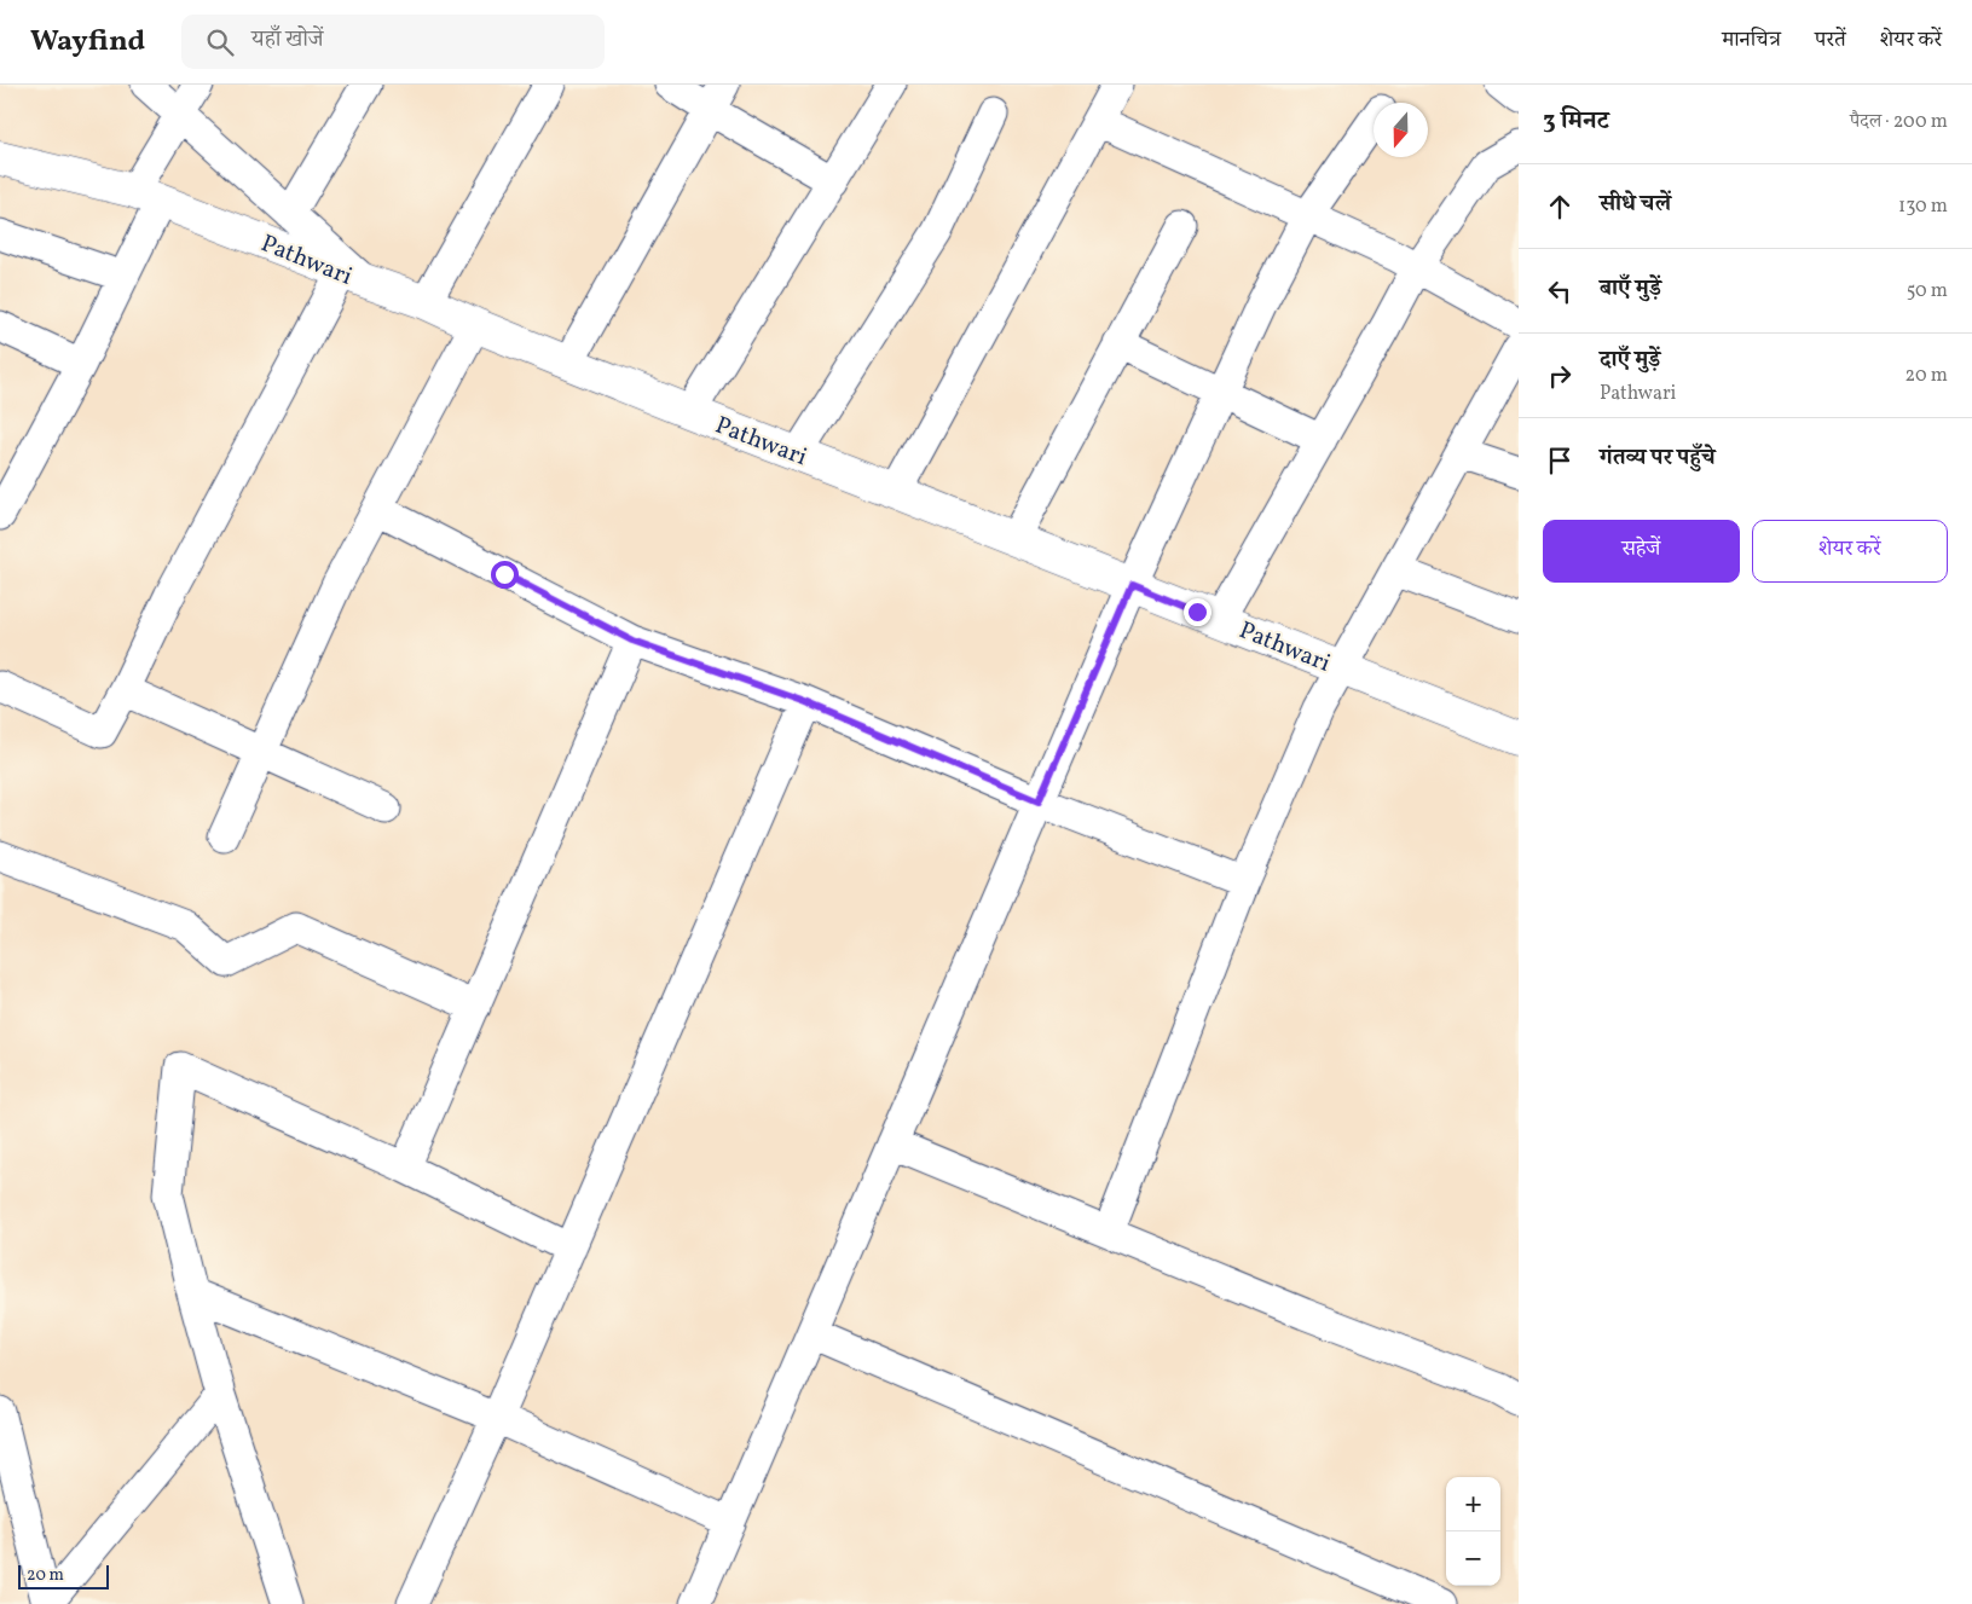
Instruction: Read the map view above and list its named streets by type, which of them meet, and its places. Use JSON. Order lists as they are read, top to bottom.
{
  "streets": {
    "street": ["Pathwari"]
  },
  "scale_bar": "20 m",
  "north": "bottom",
  "page": {
    "header": "Wayfind",
    "search": "यहाँ खोजें",
    "nav": ["मानचित्र", "परतें", "शेयर करें"],
    "heading": ["3 मिनट", "पैदल · 200 m"],
    "list": [
      ["सीधे चलें", "130 m"],
      ["बाएँ मुड़ें", "50 m"],
      ["दाएँ मुड़ें", "Pathwari", "20 m"],
      "गंतव्य पर पहुँचे"
    ],
    "buttons": ["सहेजें", "शेयर करें"],
    "map_buttons": ["+", "−"],
    "scale": "20 m"
  }
}
